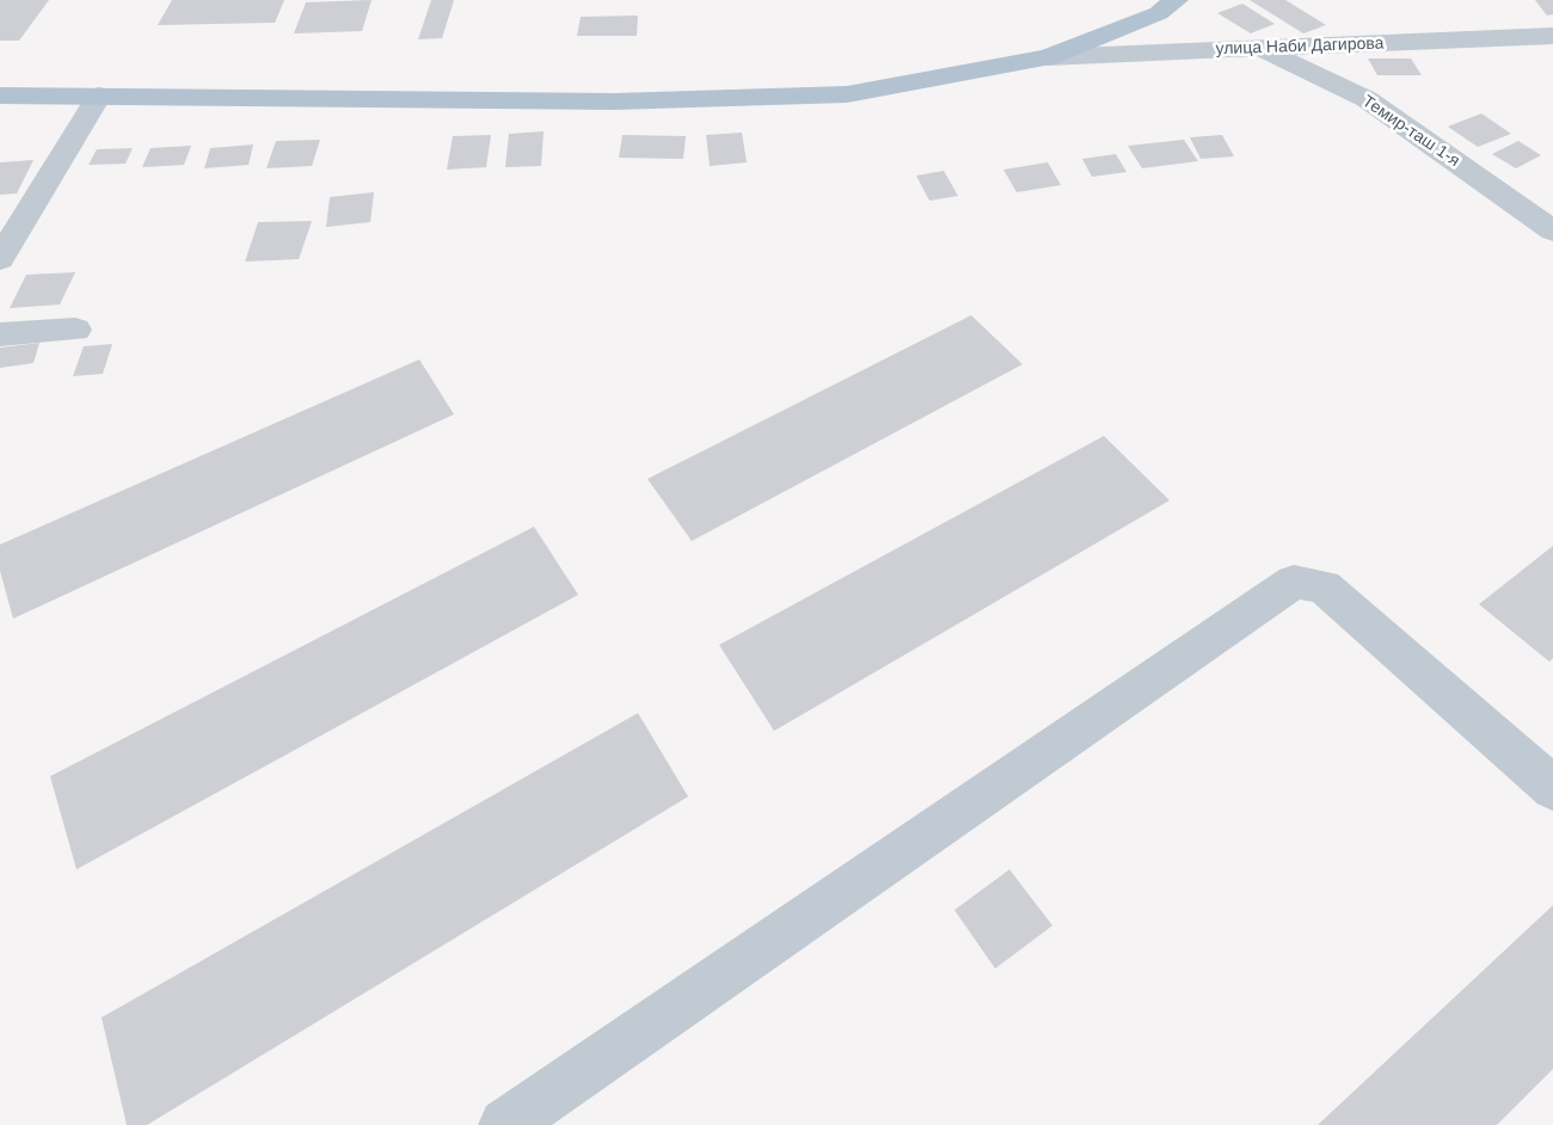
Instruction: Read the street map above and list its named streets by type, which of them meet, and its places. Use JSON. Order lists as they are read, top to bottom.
{
  "streets": {
    "street": ["улица Наби Дагирова", "Темир-таш 1-я"]
  },
  "crossings": [
    ["улица Наби Дагирова", "Темир-таш 1-я"]
  ]
}
